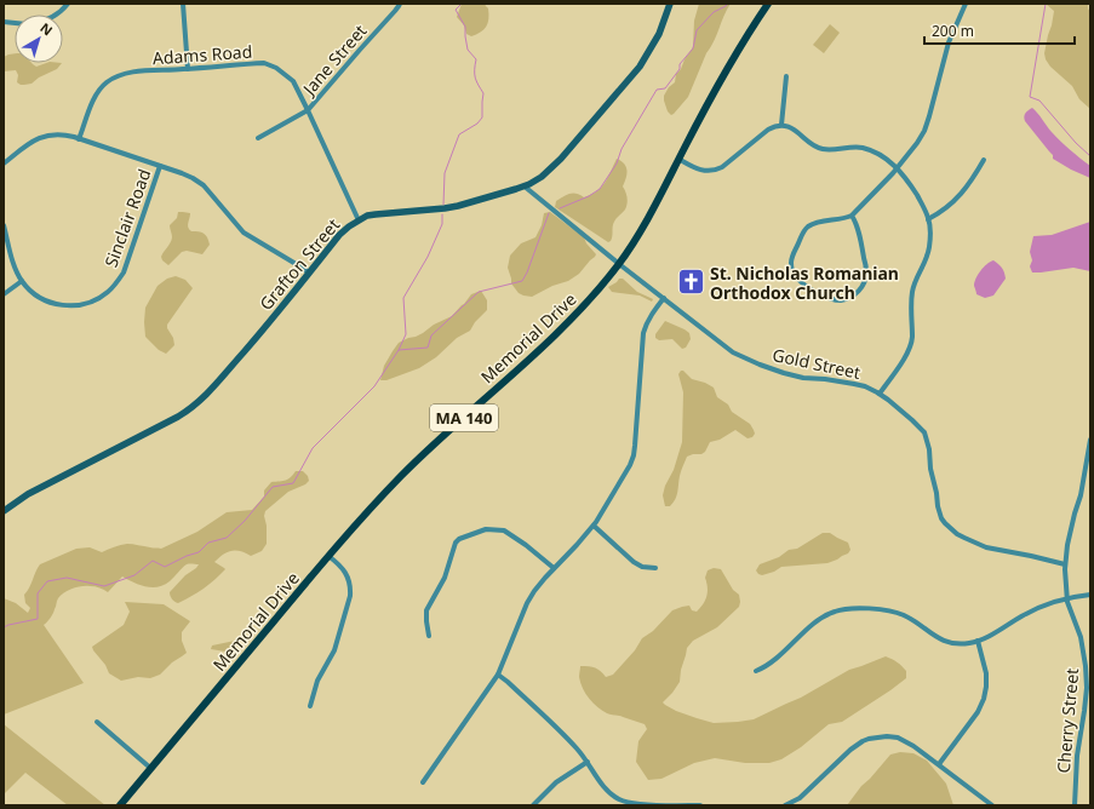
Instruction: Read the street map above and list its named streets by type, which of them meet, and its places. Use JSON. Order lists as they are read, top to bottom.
{
  "streets": {
    "main road": ["Memorial Drive", "MA 140"],
    "street": [
      "Adams Road",
      "Jane Street",
      "Sinclair Road",
      "Grafton Street",
      "Gold Street",
      "Cherry Street"
    ]
  },
  "crossings": [
    ["Adams Road", "Jane Street"],
    ["Adams Road", "Grafton Street"],
    ["Grafton Street", "Gold Street"],
    ["Memorial Drive", "Gold Street"],
    ["Gold Street", "Cherry Street"]
  ],
  "places": {
    "church": ["St. Nicholas Romanian Orthodox Church"]
  },
  "scale_bar": "200 m",
  "north": "top right"
}
